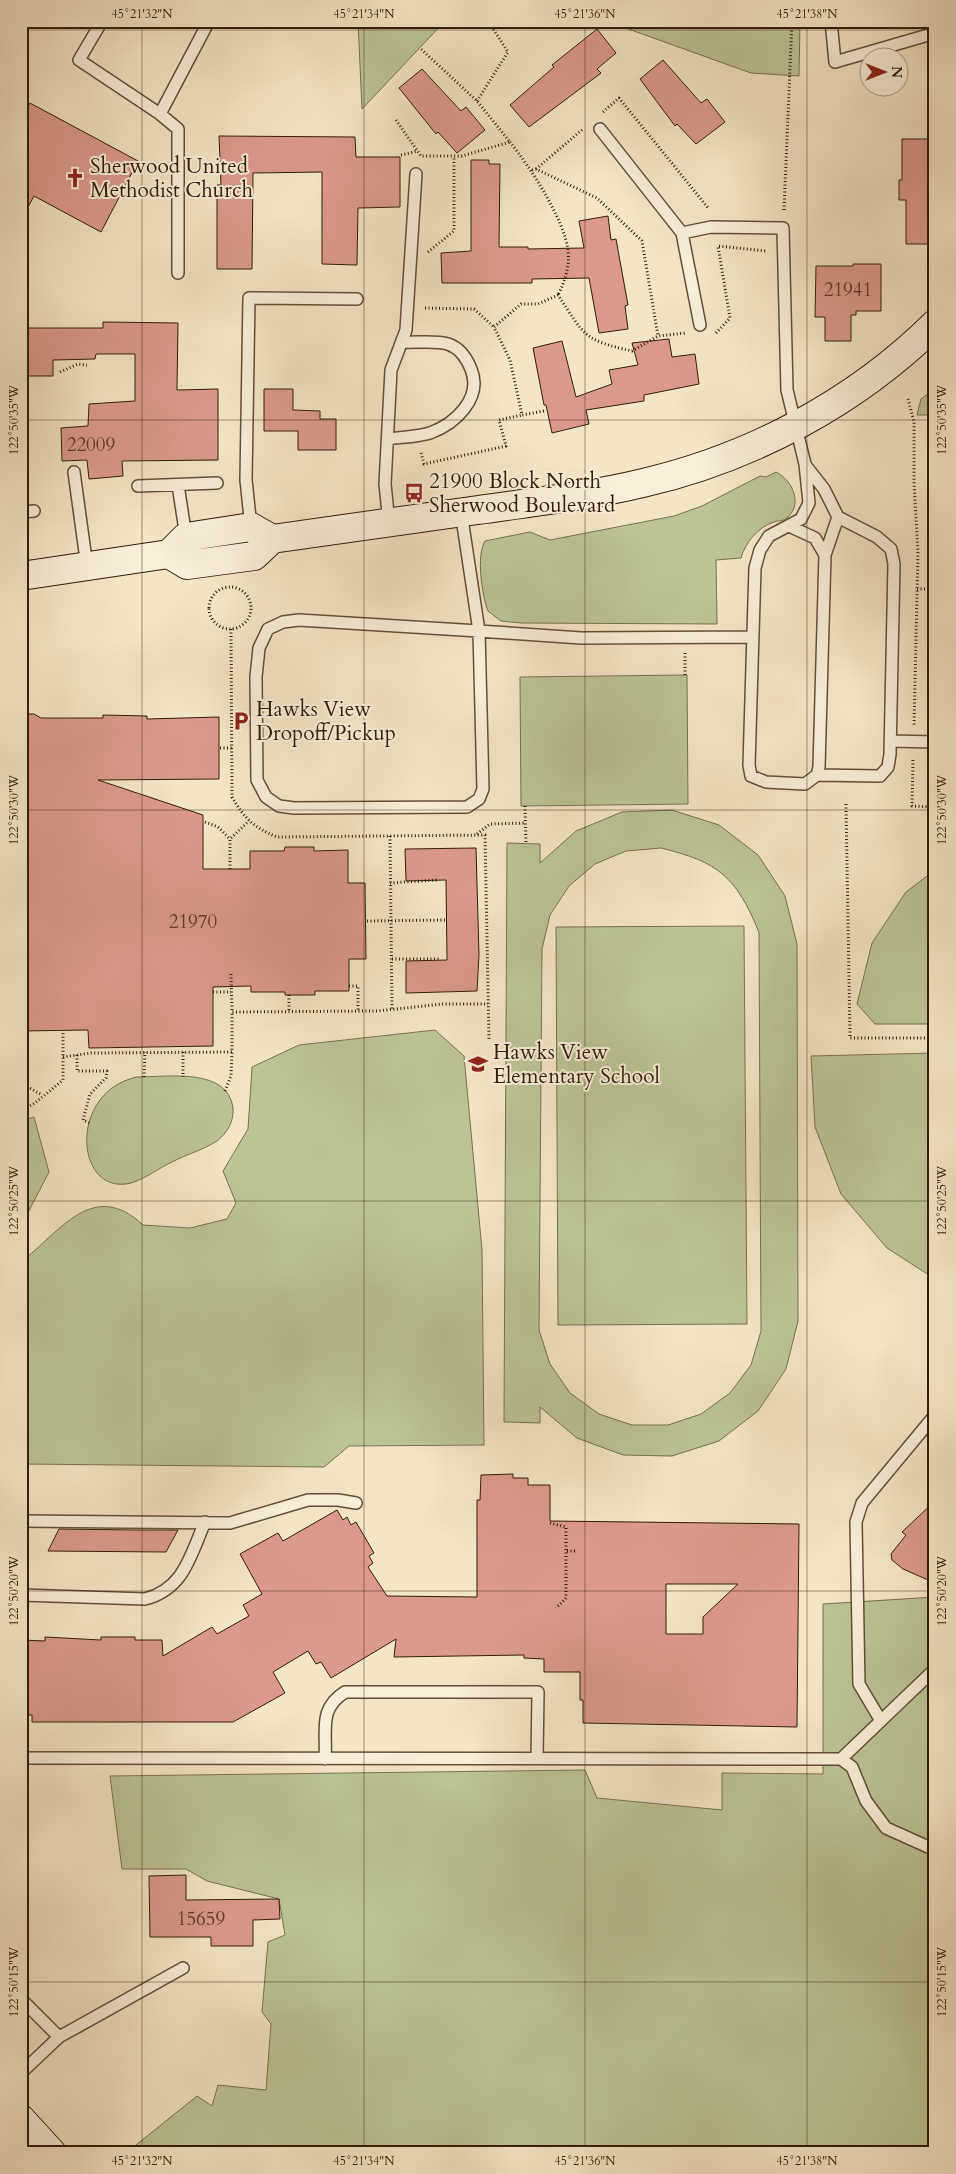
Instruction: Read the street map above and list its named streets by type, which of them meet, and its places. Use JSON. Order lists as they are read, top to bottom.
{
  "places": {
    "church": ["Sherwood United Methodist Church"],
    "bus stop": ["21900 Block North Sherwood Boulevard"],
    "parking": ["Hawks View Dropoff/Pickup"],
    "school or university": ["Hawks View Elementary School"]
  },
  "house_numbers": [
    "21941",
    "22009",
    "21970",
    "15659"
  ],
  "north": "right",
  "coordinates": [
    "45°21'32\"N",
    "45°21'34\"N",
    "45°21'36\"N",
    "45°21'38\"N",
    "122°50'35\"W",
    "122°50'30\"W",
    "122°50'25\"W",
    "122°50'20\"W",
    "122°50'15\"W"
  ]
}
